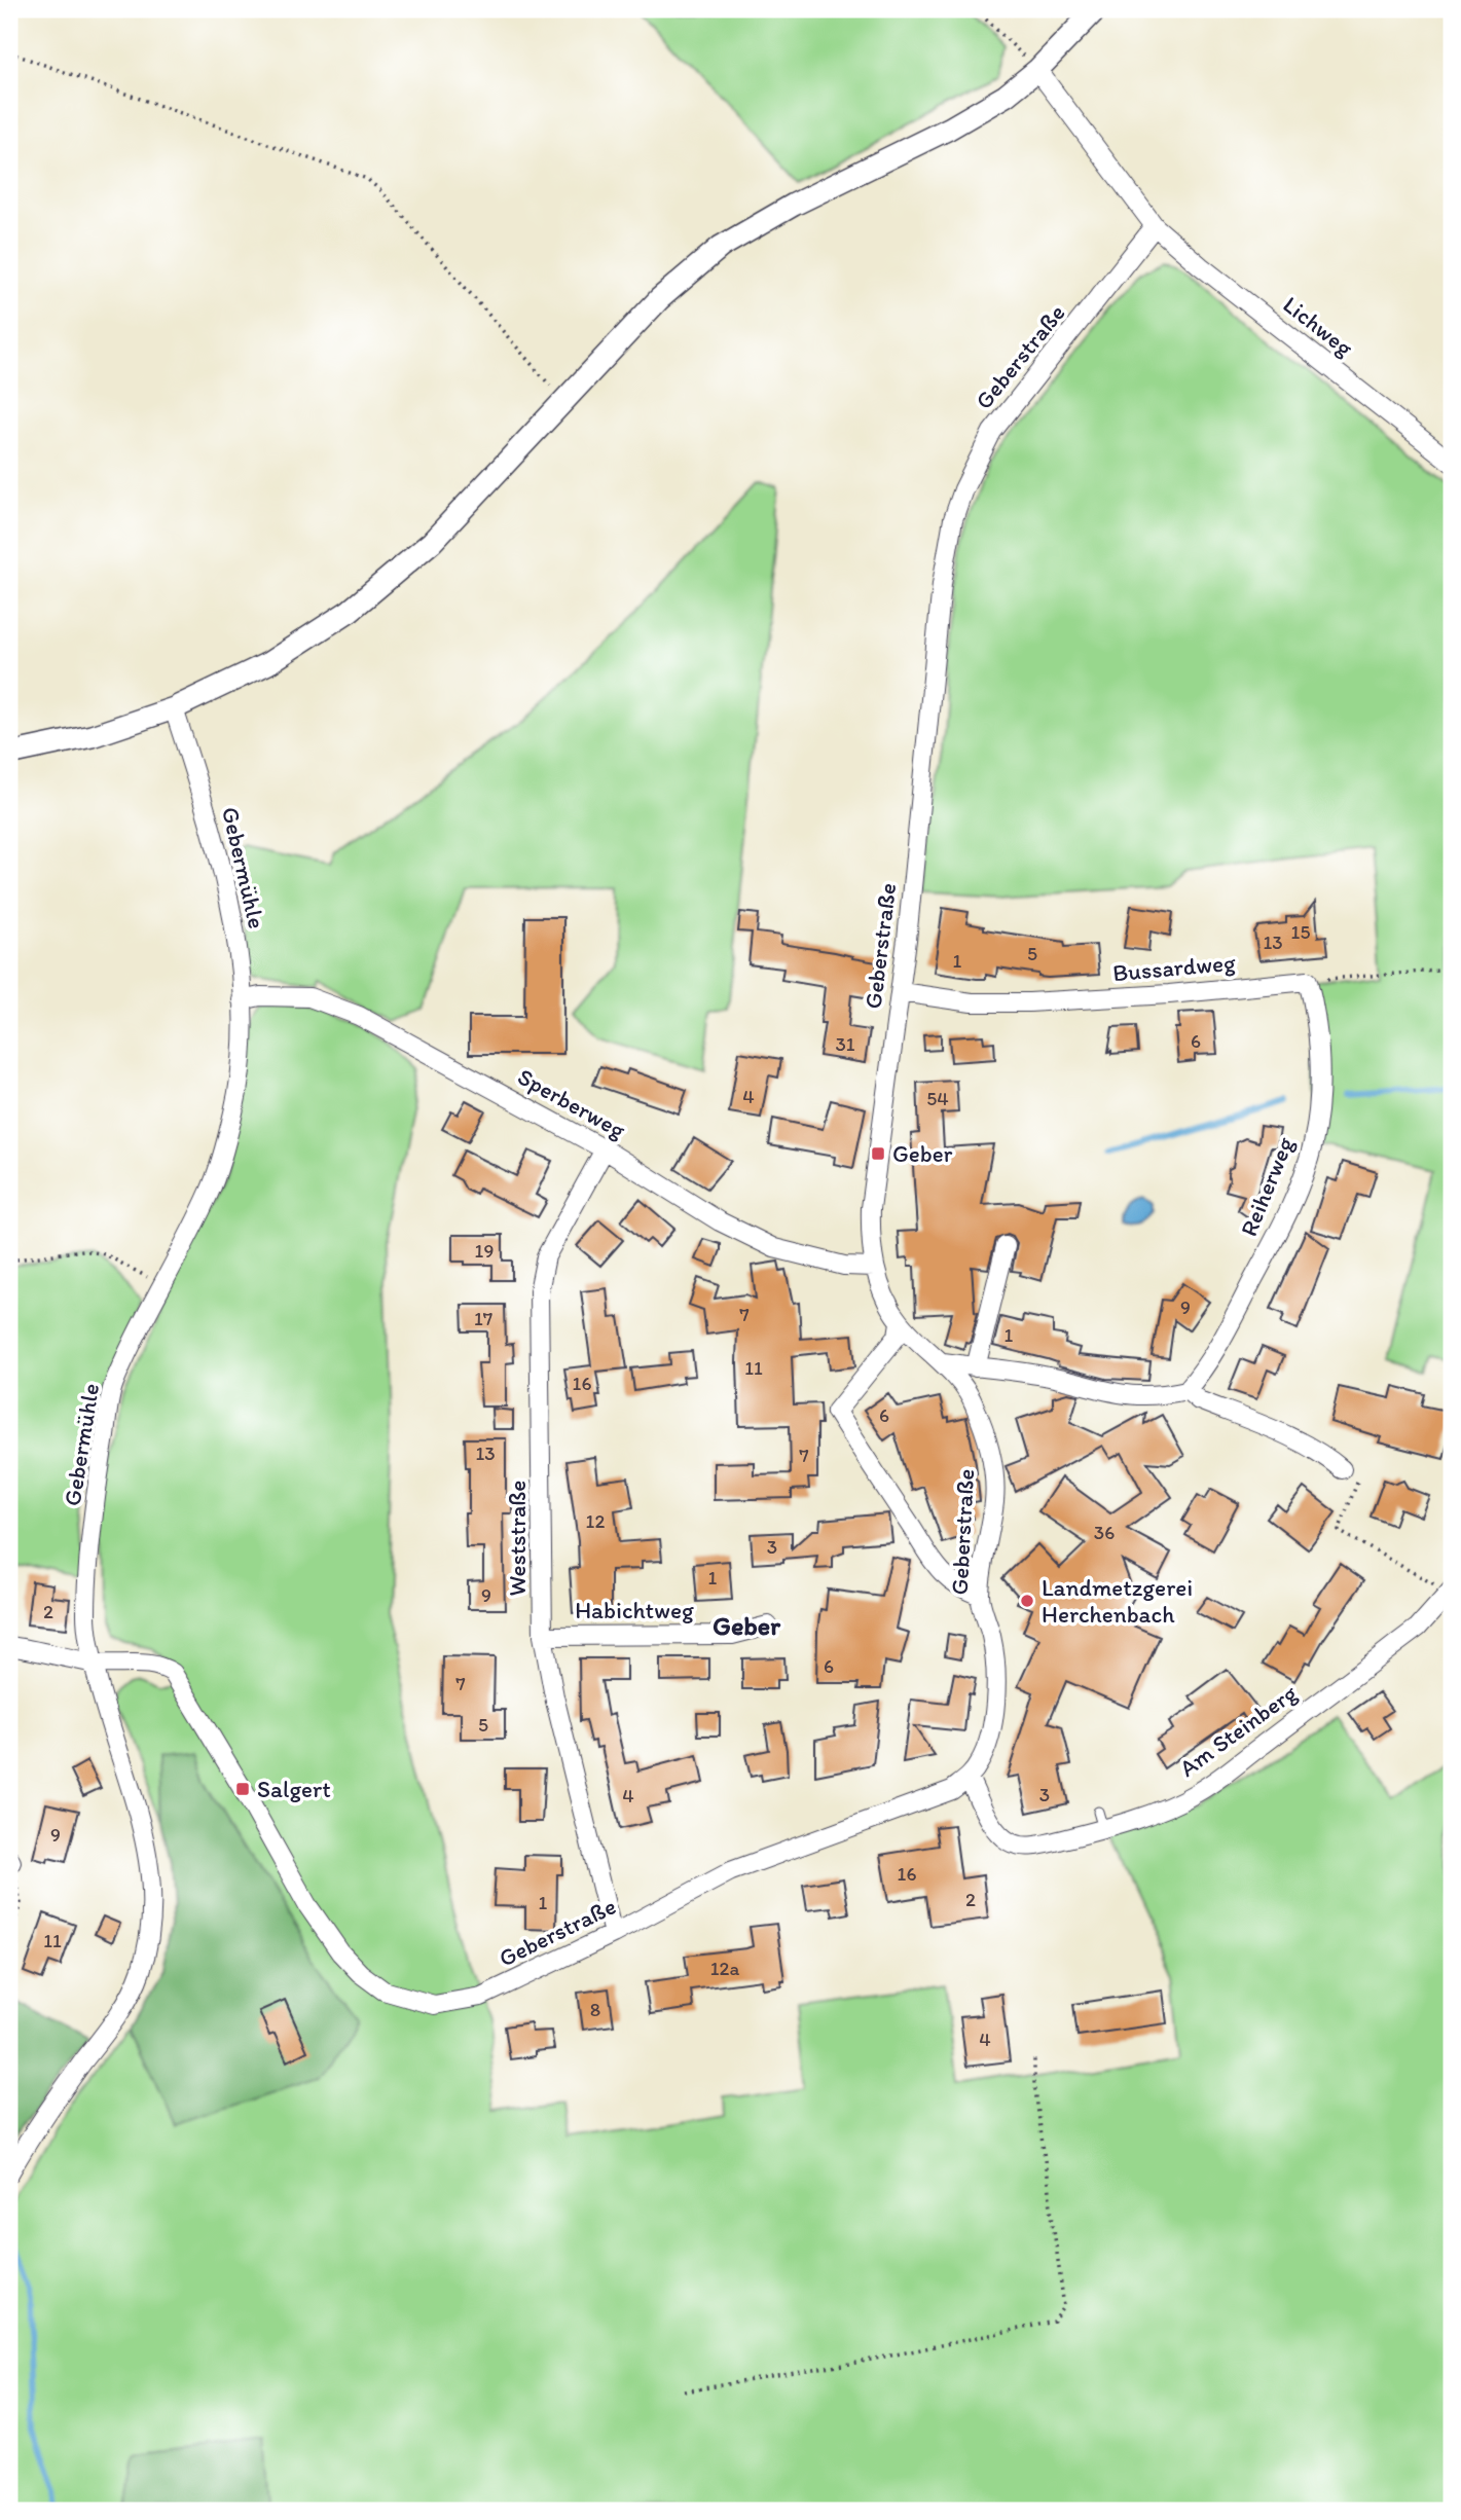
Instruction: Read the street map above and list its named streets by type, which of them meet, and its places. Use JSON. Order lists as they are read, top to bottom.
{
  "streets": {
    "street": [
      "Lichweg",
      "Geberstraße",
      "Gebermühle",
      "Bussardweg",
      "Sperberweg",
      "Reiherweg",
      "Weststraße",
      "Habichtweg",
      "Am Steinberg"
    ]
  },
  "crossings": [
    ["Lichweg", "Geberstraße"],
    ["Geberstraße", "Gebermühle"],
    ["Geberstraße", "Bussardweg"],
    ["Geberstraße", "Sperberweg"],
    ["Geberstraße", "Weststraße"],
    ["Geberstraße", "Am Steinberg"],
    ["Gebermühle", "Sperberweg"],
    ["Bussardweg", "Reiherweg"],
    ["Sperberweg", "Weststraße"],
    ["Weststraße", "Habichtweg"]
  ],
  "districts": ["Geber"],
  "places": {
    "transit": ["Geber", "Salgert"],
    "other": ["Landmetzgerei Herchenbach"]
  },
  "house_numbers": [
    "15",
    "13",
    "5",
    "1",
    "6",
    "31",
    "4",
    "54",
    "19",
    "9",
    "7",
    "17",
    "1",
    "11",
    "16",
    "6",
    "13",
    "7",
    "12",
    "36",
    "3",
    "1",
    "9",
    "2",
    "6",
    "7",
    "5",
    "3",
    "4",
    "9",
    "16",
    "2",
    "1",
    "11",
    "12a",
    "8",
    "4"
  ]
}
